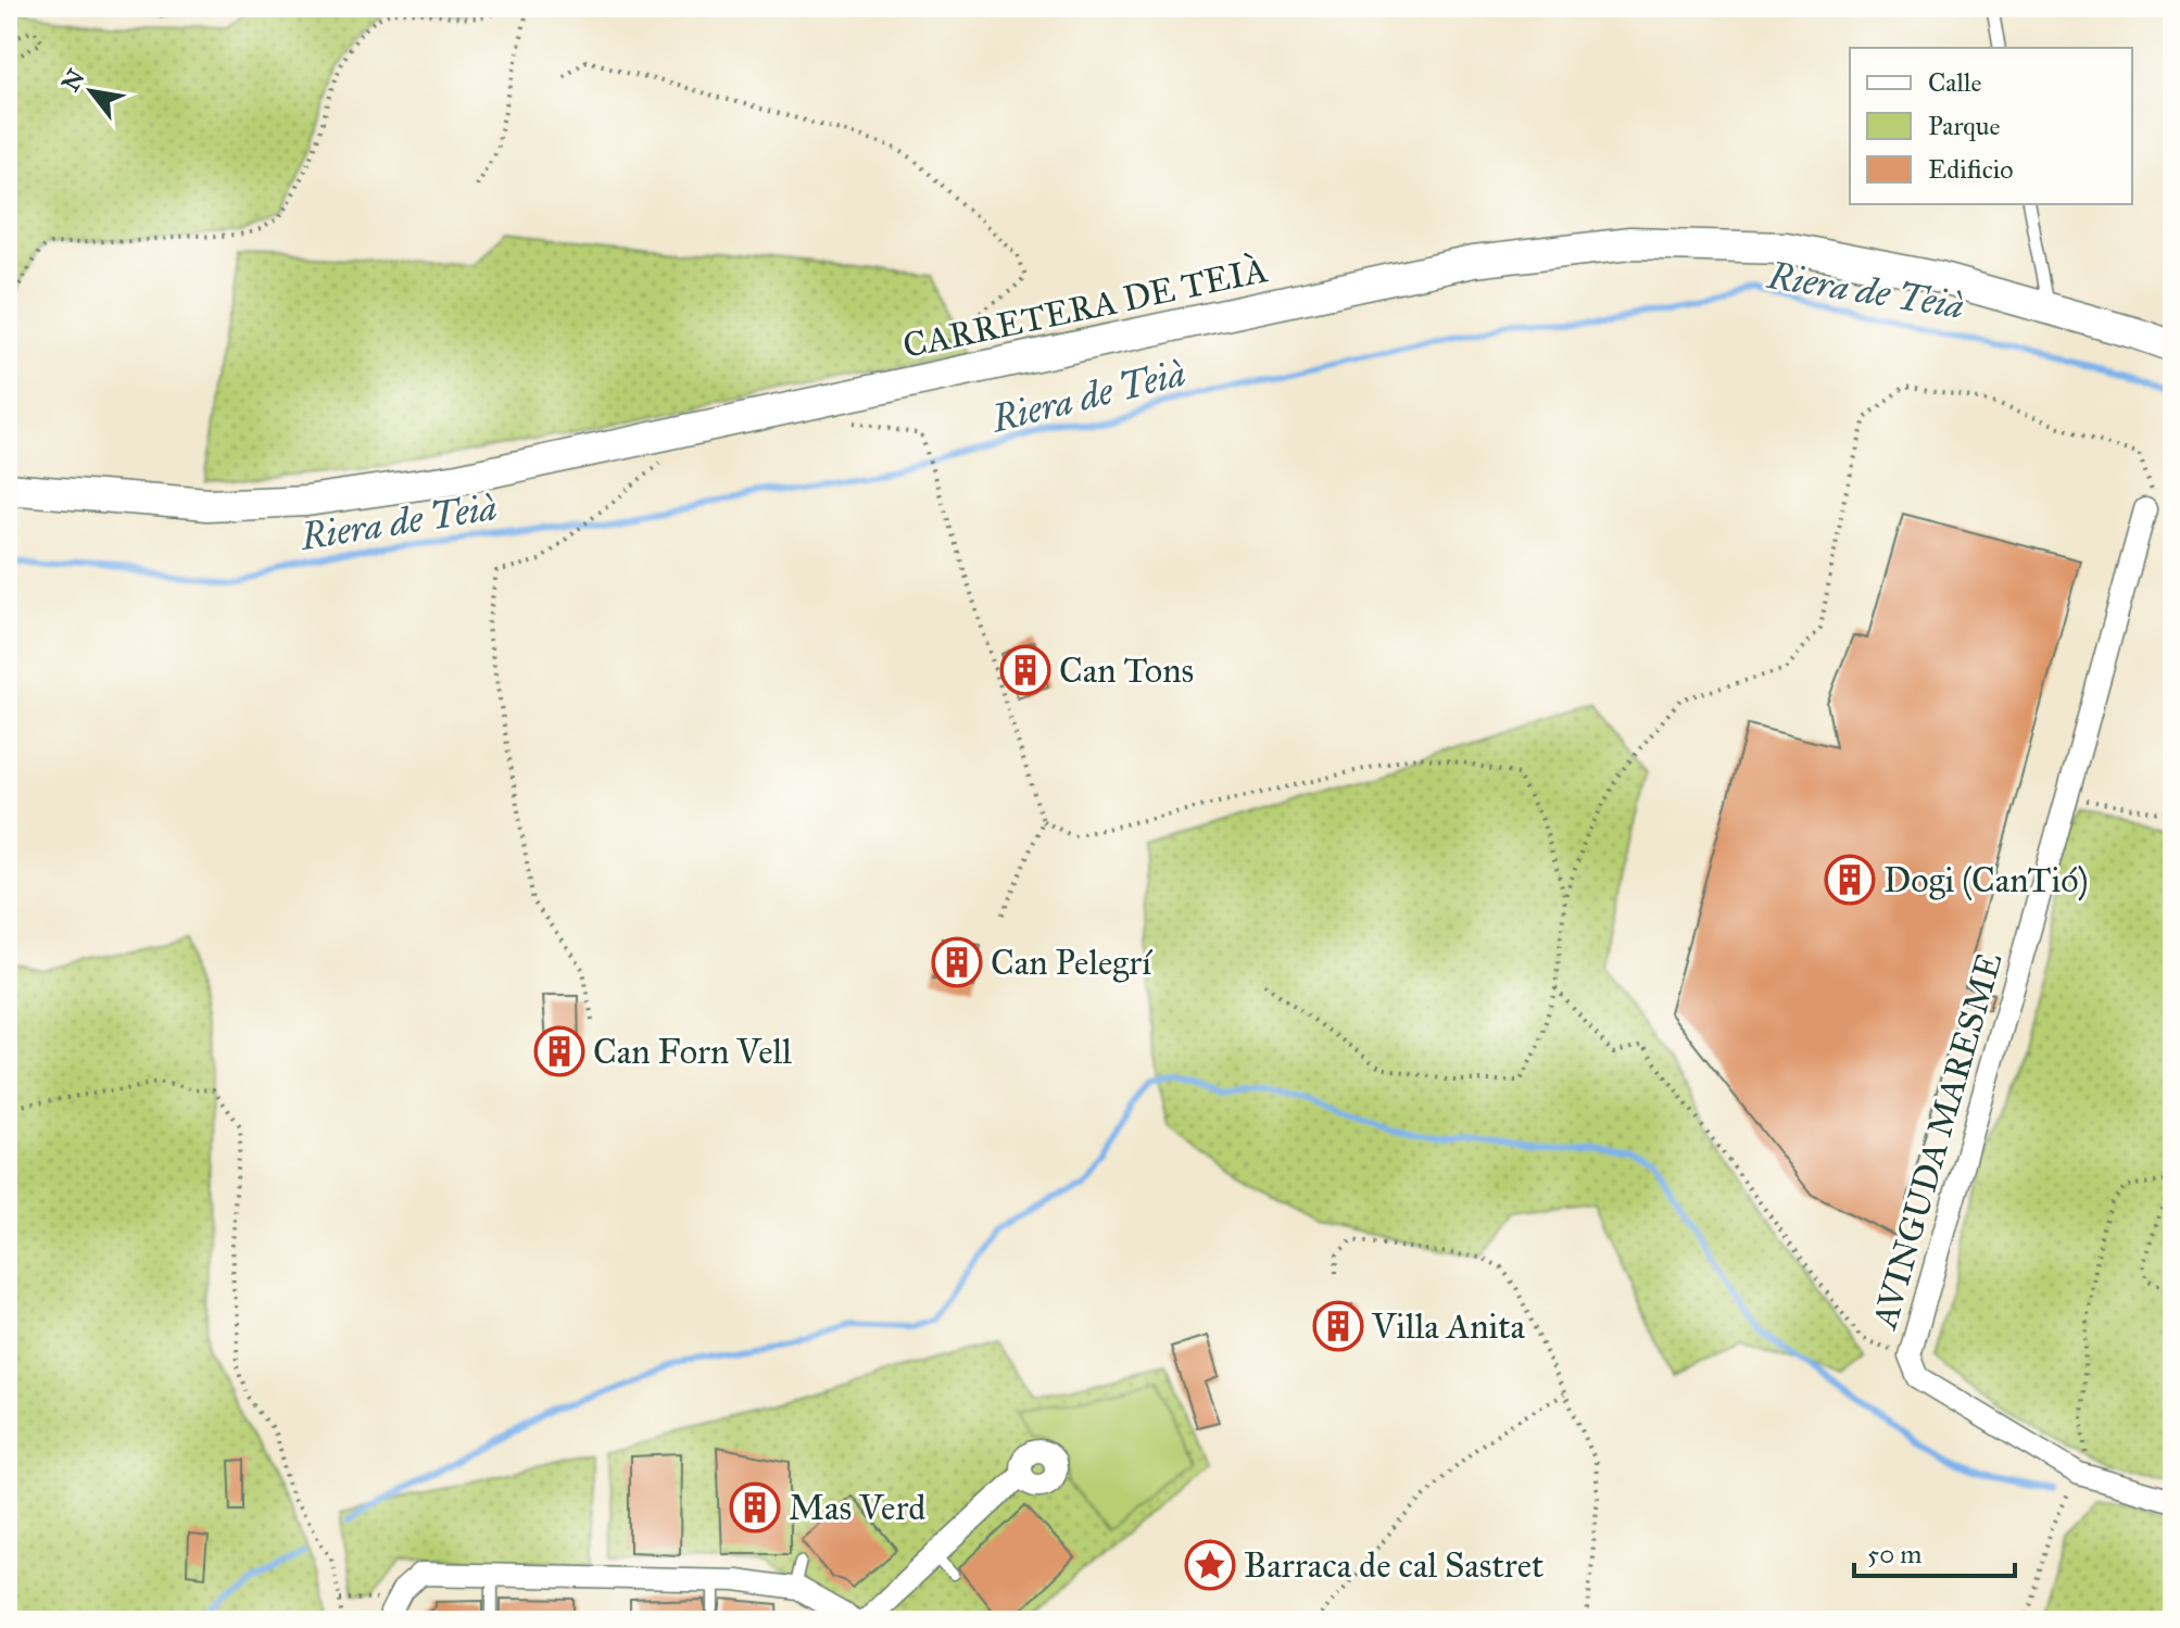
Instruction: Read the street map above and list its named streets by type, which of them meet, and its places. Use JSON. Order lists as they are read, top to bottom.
{
  "streets": {
    "street": ["CARRETERA DE TEIÀ", "AVINGUDA MARESME"]
  },
  "water": ["Riera de Teià"],
  "places": {
    "building": [
      "Can Tons",
      "Dogi (CanTió)",
      "Can Pelegrí",
      "Can Forn Vell",
      "Villa Anita",
      "Mas Verd"
    ],
    "place": ["Barraca de cal Sastret"]
  },
  "legend": ["Calle", "Parque", "Edificio"],
  "scale_bar": "50 m",
  "north": "top left"
}
